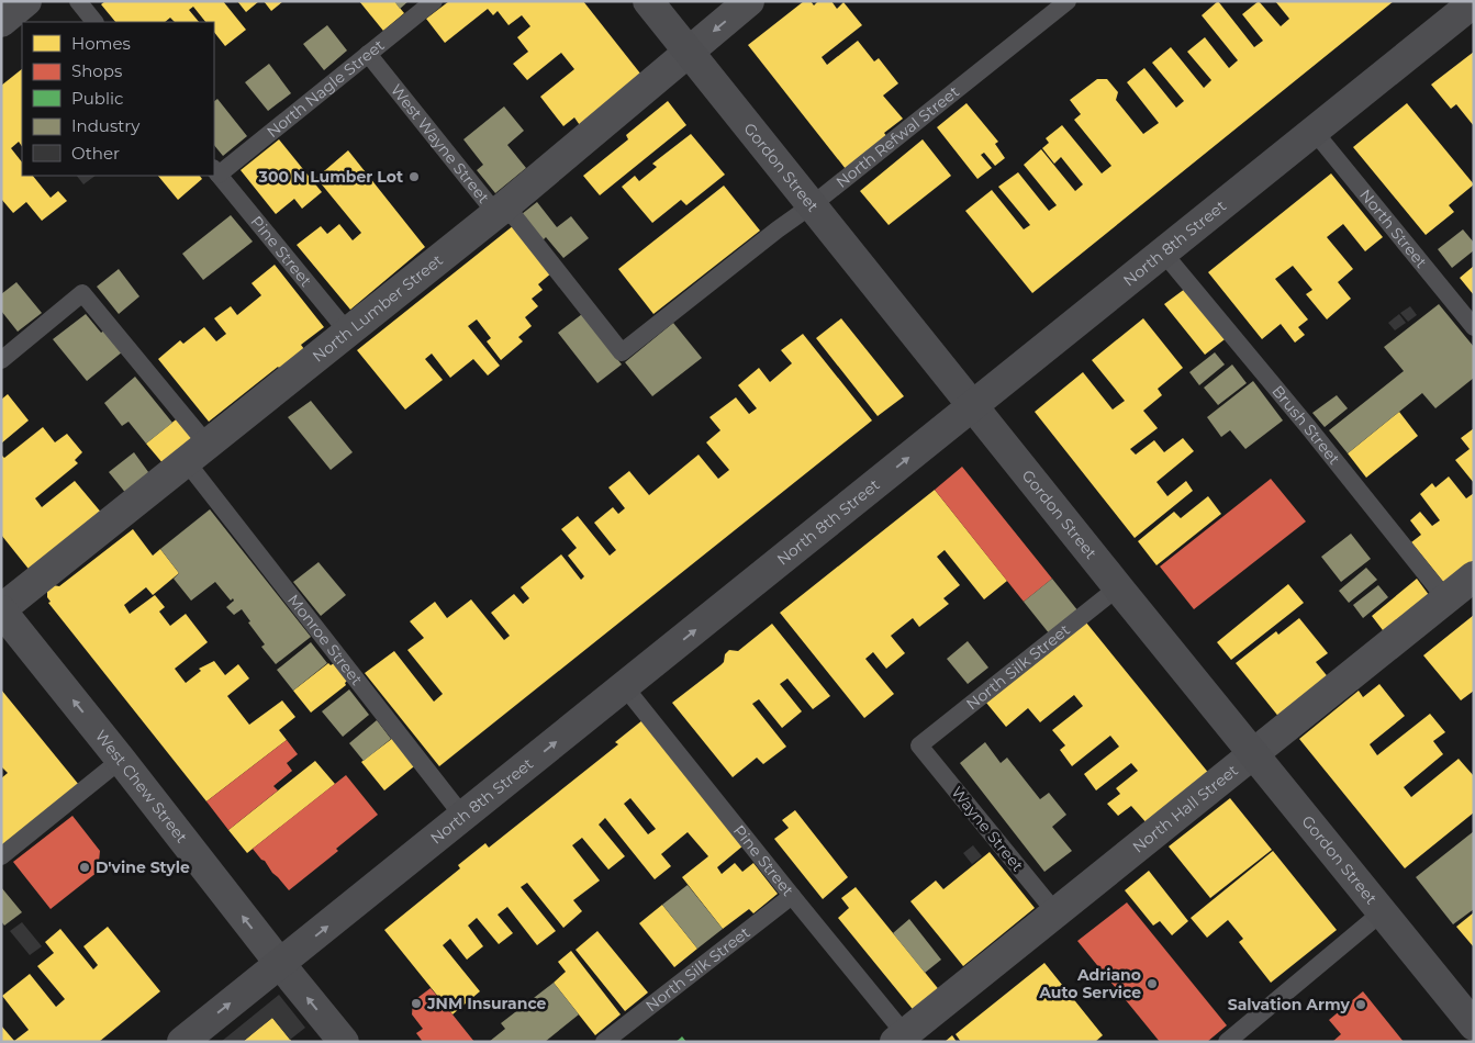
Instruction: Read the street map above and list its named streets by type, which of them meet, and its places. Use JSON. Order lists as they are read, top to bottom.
{
  "streets": {
    "street": [
      "Gordon Street",
      "North 8th Street",
      "North Lumber Street",
      "West Chew Street",
      "North Hall Street"
    ],
    "lane": [
      "North Nagle Street",
      "North Refwal Street",
      "West Wayne Street",
      "North Street",
      "Pine Street",
      "Brush Street",
      "Monroe Street",
      "North Silk Street",
      "Wayne Street"
    ]
  },
  "crossings": [
    ["North Nagle Street", "West Wayne Street"],
    ["North Nagle Street", "Pine Street"],
    ["North Refwal Street", "West Wayne Street"],
    ["North Refwal Street", "Gordon Street"],
    ["West Wayne Street", "North Lumber Street"],
    ["Gordon Street", "North 8th Street"],
    ["Gordon Street", "North Lumber Street"],
    ["Gordon Street", "North Silk Street"],
    ["Gordon Street", "North Hall Street"],
    ["North Street", "North 8th Street"],
    ["North 8th Street", "Pine Street"],
    ["North 8th Street", "Brush Street"],
    ["North 8th Street", "Monroe Street"],
    ["North 8th Street", "West Chew Street"],
    ["Pine Street", "North Lumber Street"],
    ["Pine Street", "North Silk Street"],
    ["Pine Street", "North Hall Street"],
    ["North Lumber Street", "Monroe Street"],
    ["North Lumber Street", "West Chew Street"],
    ["Brush Street", "North Hall Street"],
    ["North Silk Street", "Wayne Street"],
    ["North Hall Street", "Wayne Street"]
  ],
  "one_way": ["North 8th Street", "West Chew Street"],
  "places": [
    "300 N Lumber Lot",
    "D'vine Style",
    "Adriano Auto Service",
    "JNM Insurance",
    "Salvation Army"
  ],
  "legend": [
    "Homes",
    "Shops",
    "Public",
    "Industry",
    "Other"
  ]
}
